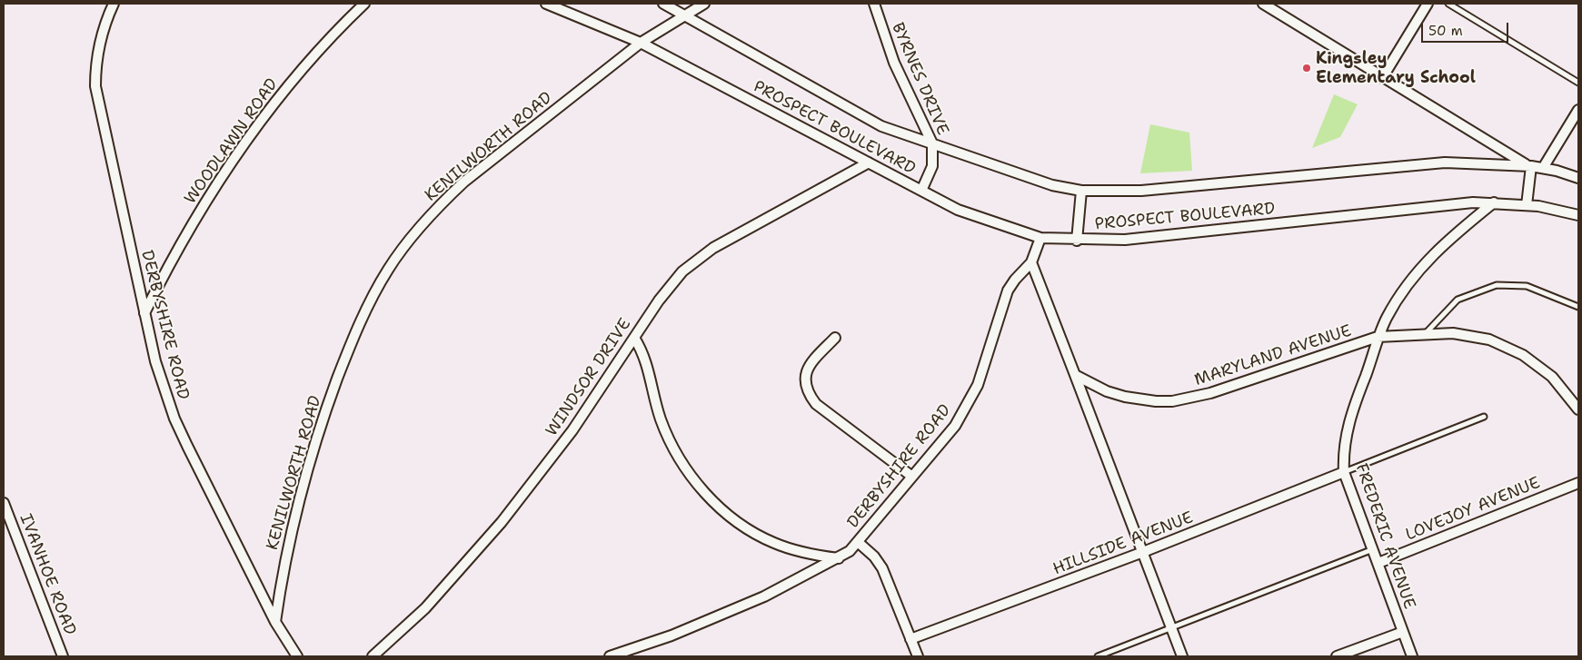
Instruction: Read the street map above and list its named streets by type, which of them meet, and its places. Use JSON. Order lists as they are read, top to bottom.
{
  "streets": {
    "street": [
      "BYRNES DRIVE",
      "PROSPECT BOULEVARD",
      "WOODLAWN ROAD",
      "KENILWORTH ROAD",
      "DERBYSHIRE ROAD",
      "MARYLAND AVENUE",
      "WINDSOR DRIVE",
      "LOVEJOY AVENUE",
      "FREDERIC AVENUE",
      "HILLSIDE AVENUE",
      "IVANHOE ROAD"
    ]
  },
  "crossings": [
    ["BYRNES DRIVE", "PROSPECT BOULEVARD"],
    ["PROSPECT BOULEVARD", "KENILWORTH ROAD"],
    ["PROSPECT BOULEVARD", "DERBYSHIRE ROAD"],
    ["PROSPECT BOULEVARD", "WINDSOR DRIVE"],
    ["PROSPECT BOULEVARD", "FREDERIC AVENUE"],
    ["WOODLAWN ROAD", "DERBYSHIRE ROAD"],
    ["KENILWORTH ROAD", "DERBYSHIRE ROAD"],
    ["MARYLAND AVENUE", "FREDERIC AVENUE"],
    ["LOVEJOY AVENUE", "FREDERIC AVENUE"],
    ["FREDERIC AVENUE", "HILLSIDE AVENUE"]
  ],
  "places": ["Kingsley Elementary School"],
  "scale_bar": "50 m"
}
